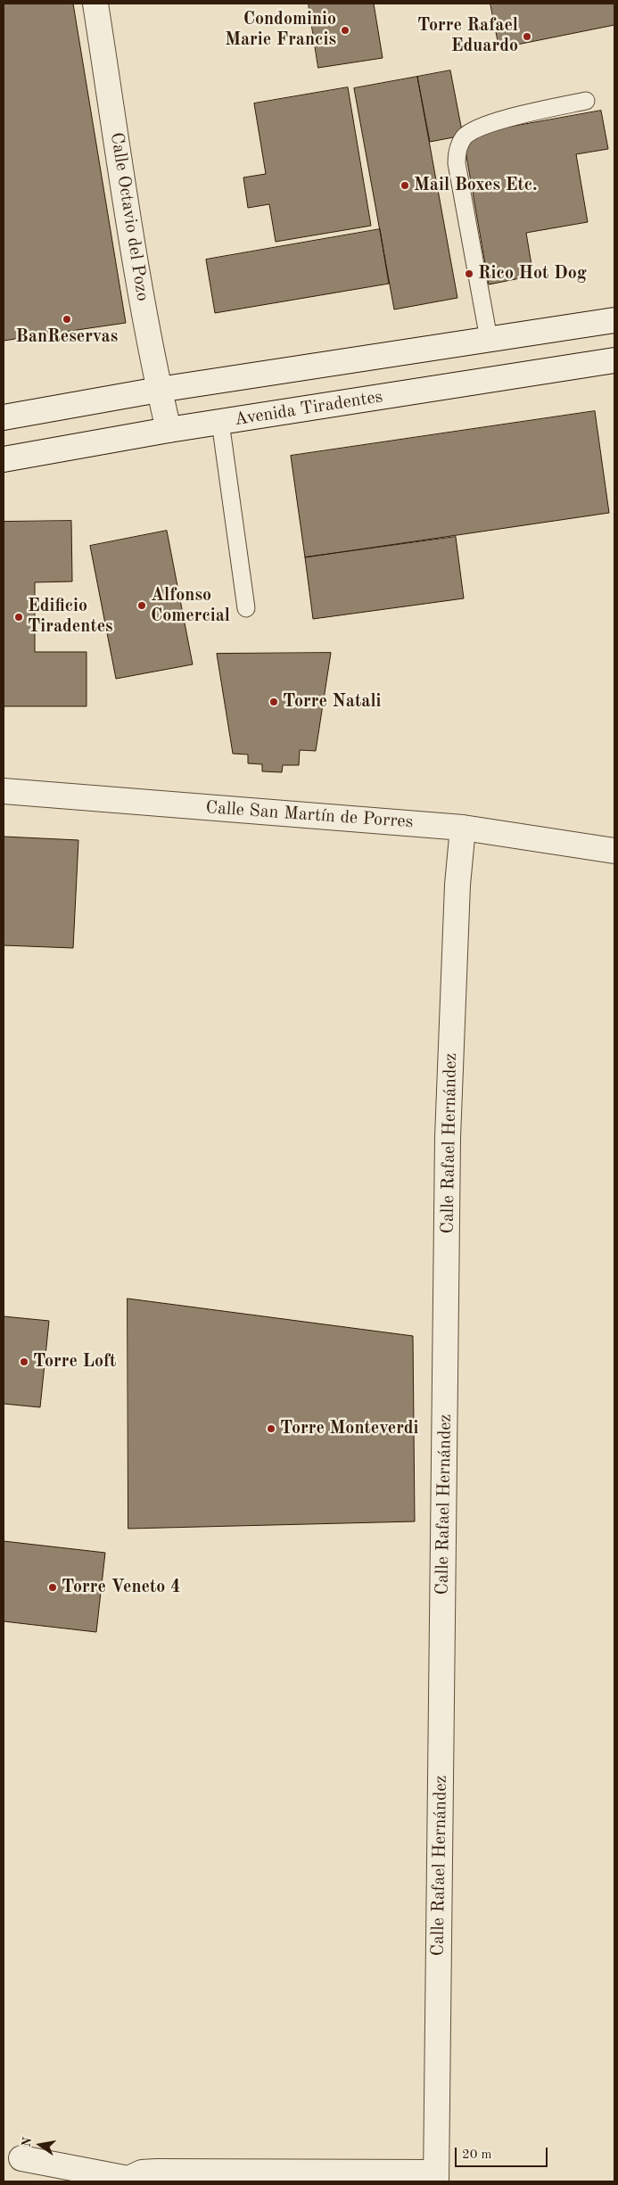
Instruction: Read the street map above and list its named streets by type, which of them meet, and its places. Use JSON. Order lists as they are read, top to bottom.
{
  "streets": {
    "street": [
      "Calle Octavio del Pozo",
      "Avenida Tiradentes",
      "Calle San Martín de Porres",
      "Calle Rafael Hernández"
    ]
  },
  "crossings": [
    ["Calle Octavio del Pozo", "Avenida Tiradentes"],
    ["Calle San Martín de Porres", "Calle Rafael Hernández"]
  ],
  "places": [
    "Condominio Marie Francis",
    "Torre Rafael Eduardo",
    "Mail Boxes Etc.",
    "Rico Hot Dog",
    "BanReservas",
    "Alfonso Comercial",
    "Edificio Tiradentes",
    "Torre Natali",
    "Torre Loft",
    "Torre Monteverdi",
    "Torre Veneto 4"
  ],
  "scale_bar": "20 m",
  "north": "left"
}
